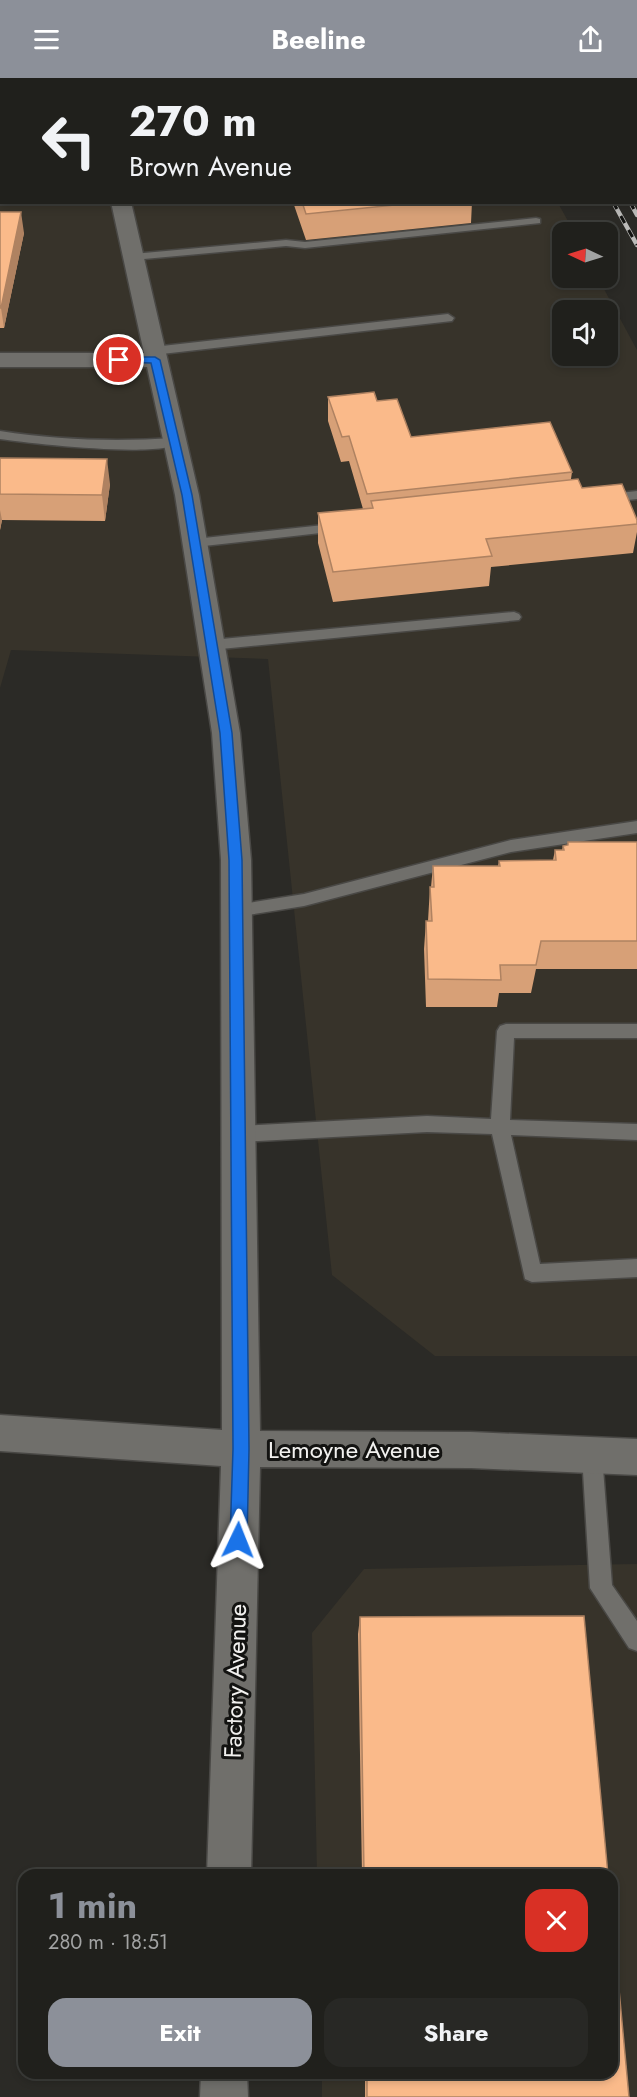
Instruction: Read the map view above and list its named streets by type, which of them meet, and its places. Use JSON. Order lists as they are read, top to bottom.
{
  "streets": {
    "street": ["Lemoyne Avenue", "Factory Avenue"]
  },
  "crossings": [
    ["Lemoyne Avenue", "Factory Avenue"]
  ],
  "north": "left",
  "page": {
    "header": "Beeline",
    "turn": ["270 m", "Brown Avenue"],
    "heading": ["1 min", "280 m · 18:51"],
    "buttons": ["Exit", "Share"]
  }
}
